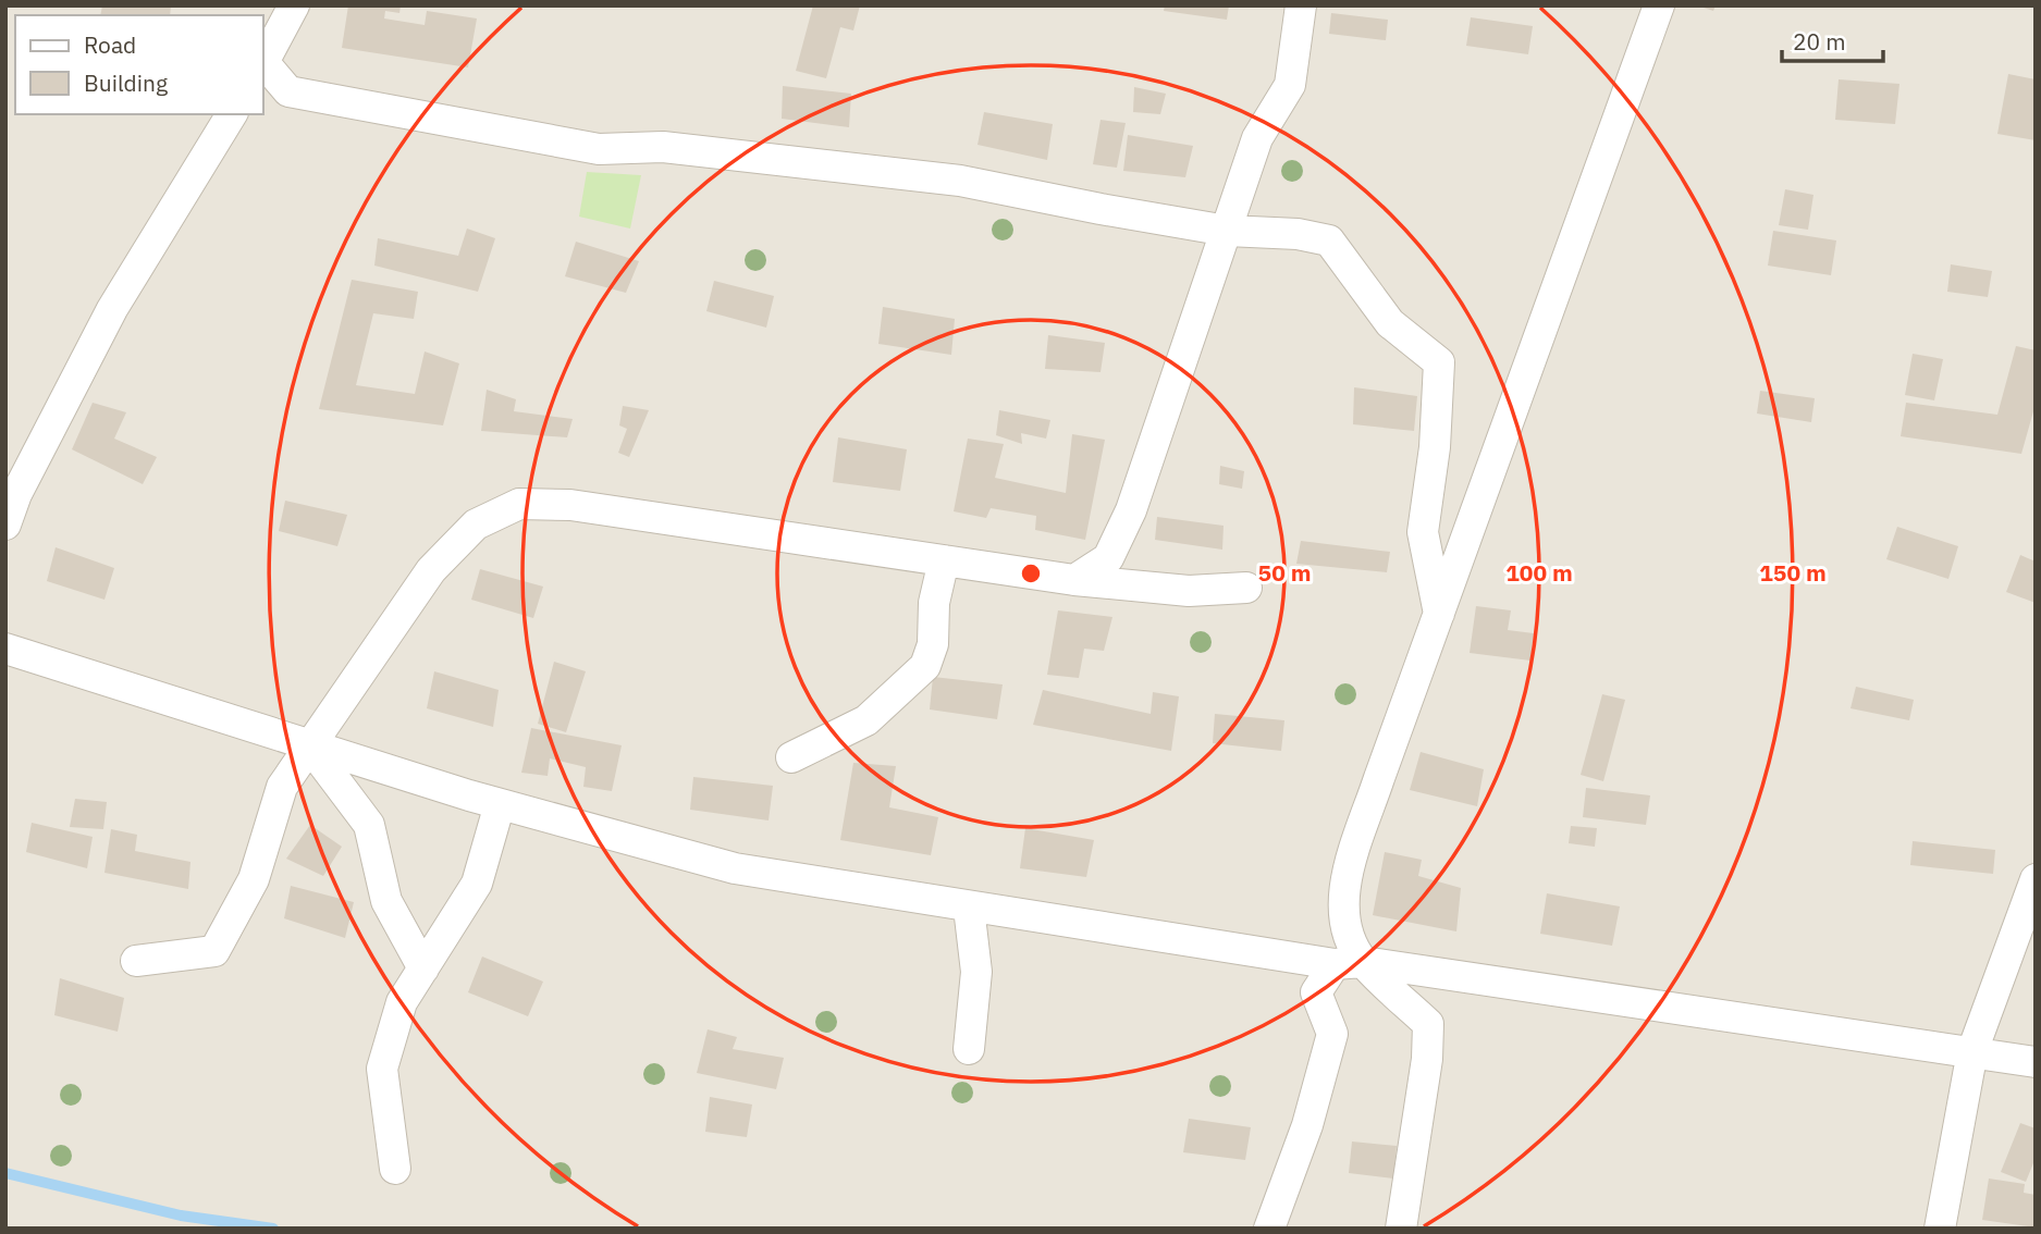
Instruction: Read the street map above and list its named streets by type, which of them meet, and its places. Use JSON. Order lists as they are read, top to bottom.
{
  "legend": ["Road", "Building"],
  "scale_bar": "20 m",
  "rings": ["50 m", "100 m", "150 m"]
}
